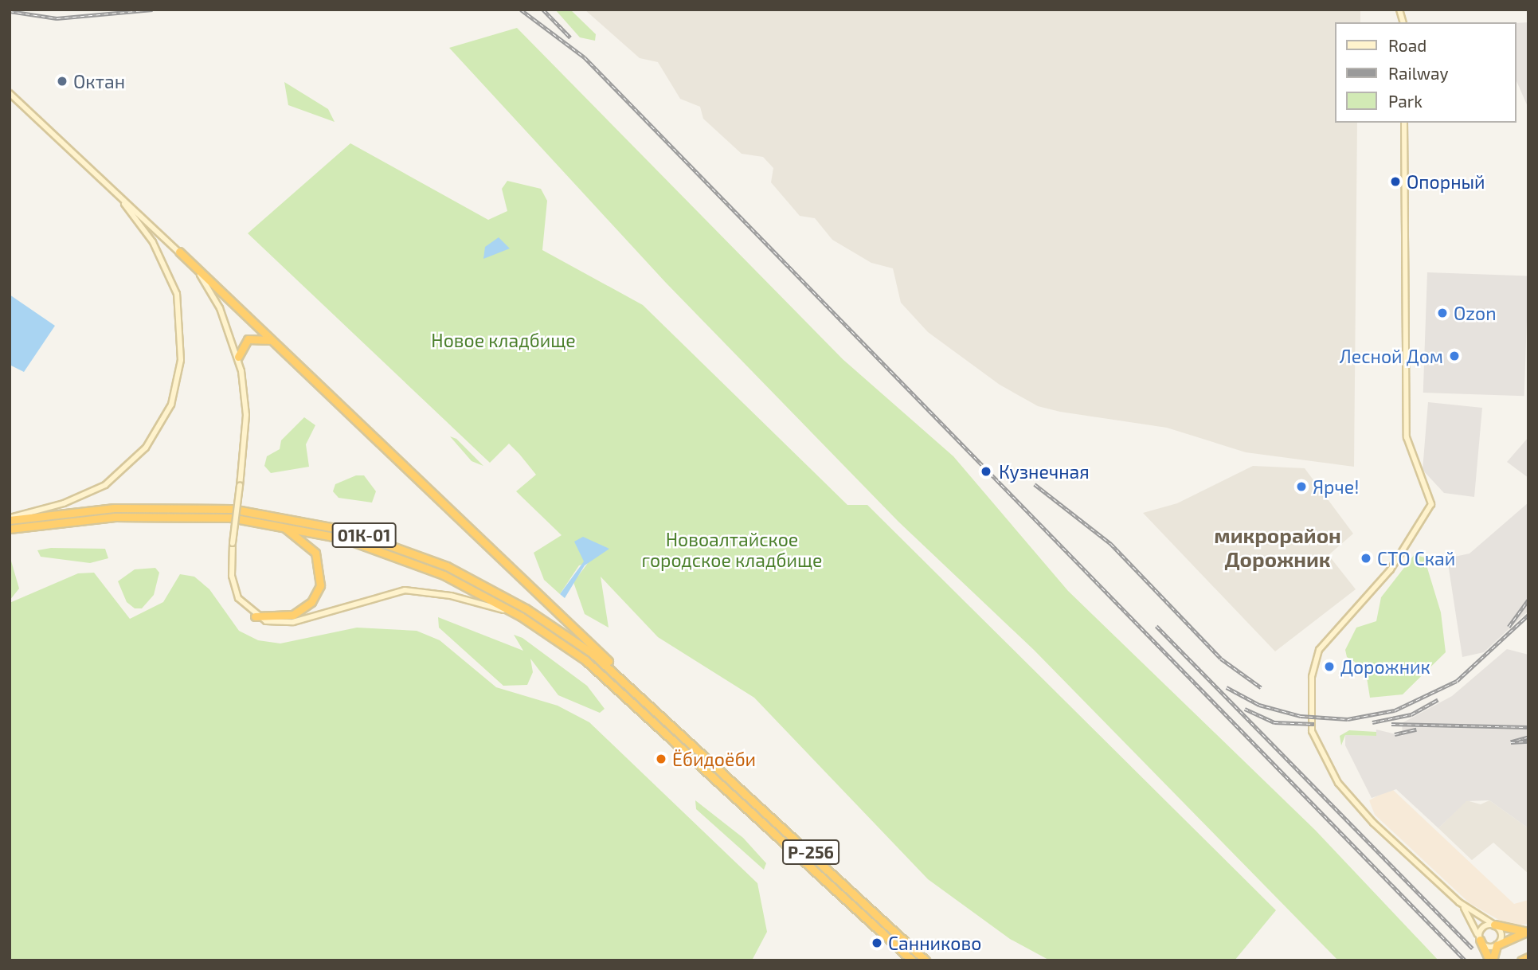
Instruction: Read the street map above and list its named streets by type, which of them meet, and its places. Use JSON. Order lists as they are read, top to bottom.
{
  "streets": {
    "highway": ["01К-01", "Р-256"]
  },
  "crossings": [
    ["01К-01", "Р-256"]
  ],
  "districts": ["микрорайон Дорожник"],
  "parks": ["Новое кладбище", "Новоалтайское городское кладбище"],
  "places": [
    "Октан",
    "Опорный",
    "Ozon",
    "Лесной Дом",
    "Кузнечная",
    "Ярче!",
    "СТО Скай",
    "Дорожник",
    "Ёбидоёби",
    "Санниково"
  ],
  "legend": ["Road", "Railway", "Park"]
}
